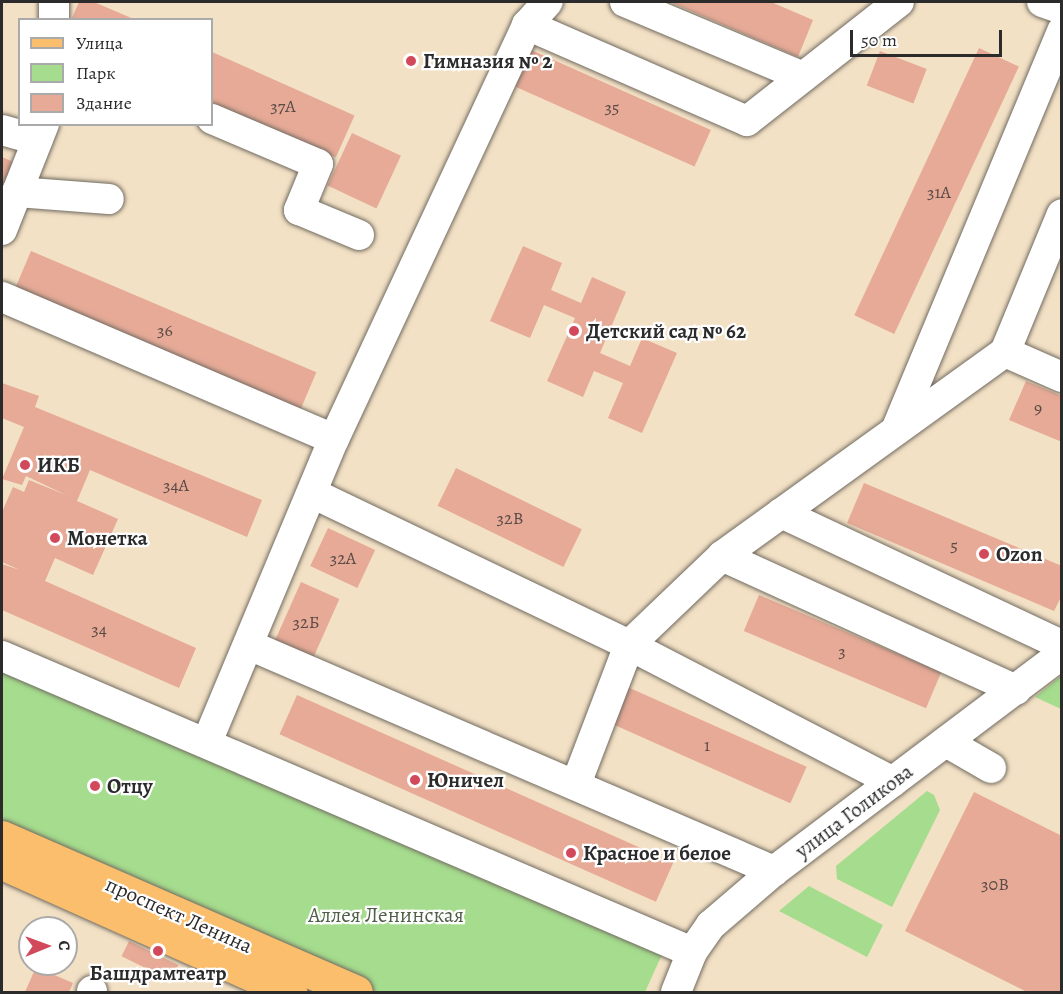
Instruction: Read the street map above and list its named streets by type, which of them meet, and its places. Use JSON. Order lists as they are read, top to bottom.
{
  "streets": {
    "main road": ["проспект Ленина"],
    "street": ["улица Голикова"]
  },
  "parks": ["Аллея Ленинская"],
  "places": [
    "Гимназия № 2",
    "Детский сад № 62",
    "ИКБ",
    "Монетка",
    "Ozon",
    "Юничел",
    "Отцу",
    "Красное и белое",
    "Башдрамтеатр"
  ],
  "house_numbers": [
    "37А",
    "35",
    "31А",
    "36",
    "9",
    "34А",
    "32В",
    "5",
    "32А",
    "32Б",
    "34",
    "3",
    "1",
    "30В"
  ],
  "legend": ["Улица", "Парк", "Здание"],
  "scale_bar": "50 m",
  "north": "right"
}
